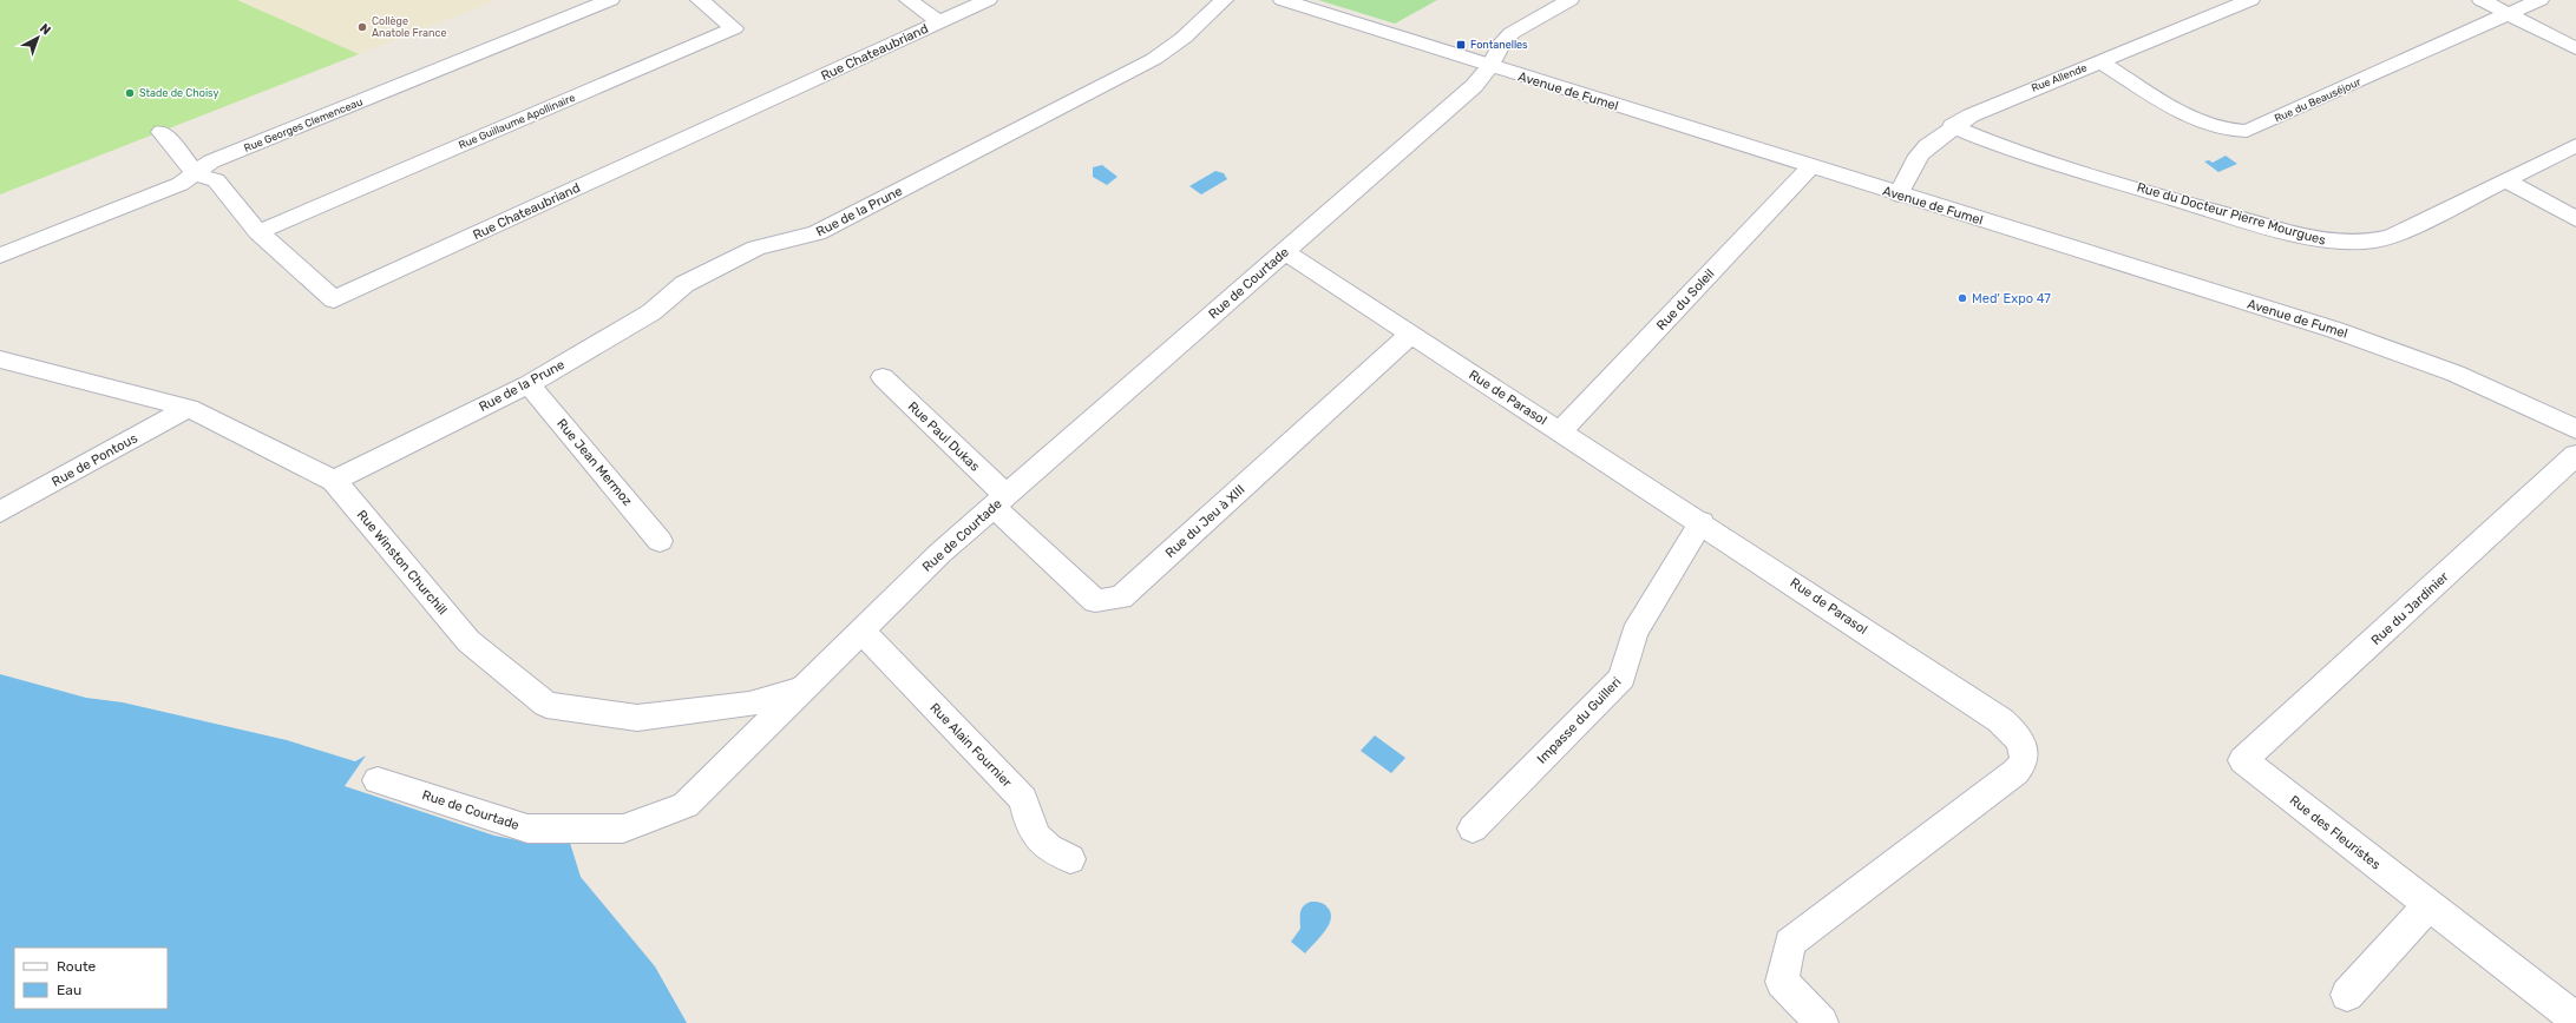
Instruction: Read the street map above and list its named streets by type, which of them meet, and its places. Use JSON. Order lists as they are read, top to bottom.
{
  "streets": {
    "street": [
      "Rue Chateaubriand",
      "Rue Allende",
      "Avenue de Fumel",
      "Rue du Beauséjour",
      "Rue Guillaume Apollinaire",
      "Rue Georges Clemenceau",
      "Rue de la Prune",
      "Rue du Docteur Pierre Mourgues",
      "Rue de Courtade",
      "Rue du Soleil",
      "Rue de Parasol",
      "Rue Paul Dukas",
      "Rue de Pontous",
      "Rue Jean Mermoz",
      "Rue du Jeu à XIII",
      "Rue Winston Churchill",
      "Rue du Jardinier",
      "Impasse du Guilleri",
      "Rue Alain Fournier",
      "Rue des Fleuristes"
    ]
  },
  "crossings": [
    ["Rue Chateaubriand", "Rue Guillaume Apollinaire"],
    ["Rue Chateaubriand", "Rue Georges Clemenceau"],
    ["Rue Allende", "Avenue de Fumel"],
    ["Rue Allende", "Rue du Beauséjour"],
    ["Rue Allende", "Rue du Docteur Pierre Mourgues"],
    ["Avenue de Fumel", "Rue de Courtade"],
    ["Avenue de Fumel", "Rue du Soleil"],
    ["Rue de la Prune", "Rue Jean Mermoz"],
    ["Rue de la Prune", "Rue Winston Churchill"],
    ["Rue de Courtade", "Rue de Parasol"],
    ["Rue de Courtade", "Rue Paul Dukas"],
    ["Rue de Courtade", "Rue du Jeu à XIII"],
    ["Rue de Courtade", "Rue Winston Churchill"],
    ["Rue de Courtade", "Rue Alain Fournier"],
    ["Rue du Soleil", "Rue de Parasol"],
    ["Rue de Parasol", "Rue du Jeu à XIII"],
    ["Rue de Parasol", "Impasse du Guilleri"],
    ["Rue Paul Dukas", "Rue du Jeu à XIII"],
    ["Rue de Pontous", "Rue Winston Churchill"],
    ["Rue du Jardinier", "Rue des Fleuristes"]
  ],
  "places": {
    "other": ["Collège Anatole France", "Stade de Choisy", "Med' Expo 47"],
    "transit": ["Fontanelles"]
  },
  "legend": ["Route", "Eau"],
  "north": "top right"
}
